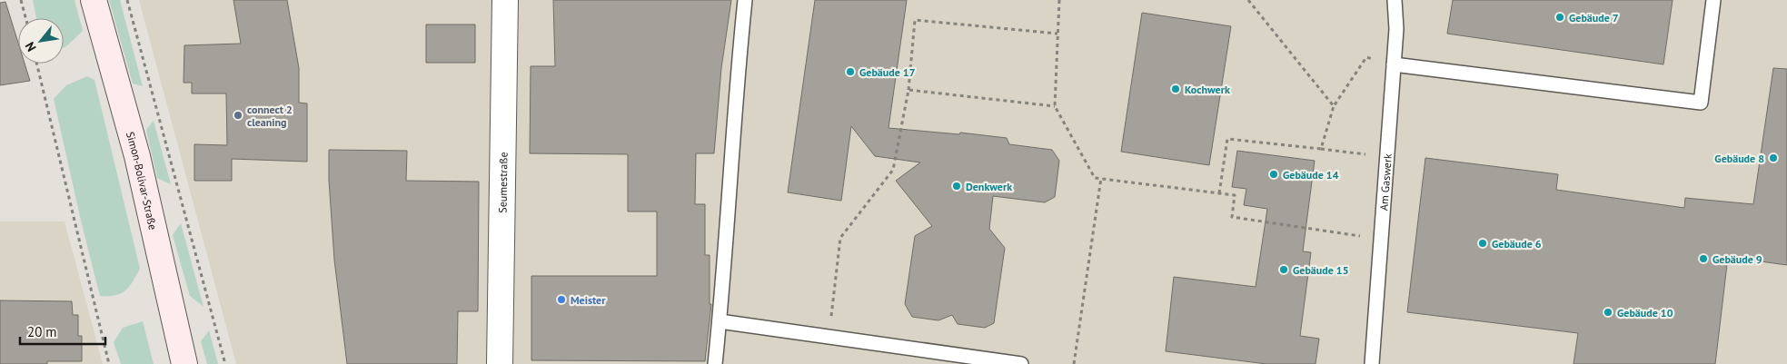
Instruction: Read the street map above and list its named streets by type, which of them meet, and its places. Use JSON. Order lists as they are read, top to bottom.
{
  "streets": {
    "street": ["Simon-Bolivar-Straße", "Seumestraße"],
    "lane": ["Am Gaswerk"]
  },
  "places": [
    "Gebäude 7",
    "Gebäude 17",
    "Kochwerk",
    "connect 2 cleaning",
    "Gebäude 8",
    "Gebäude 14",
    "Denkwerk",
    "Gebäude 6",
    "Gebäude 9",
    "Gebäude 15",
    "Meister",
    "Gebäude 10"
  ],
  "scale_bar": "20 m",
  "north": "bottom left"
}
